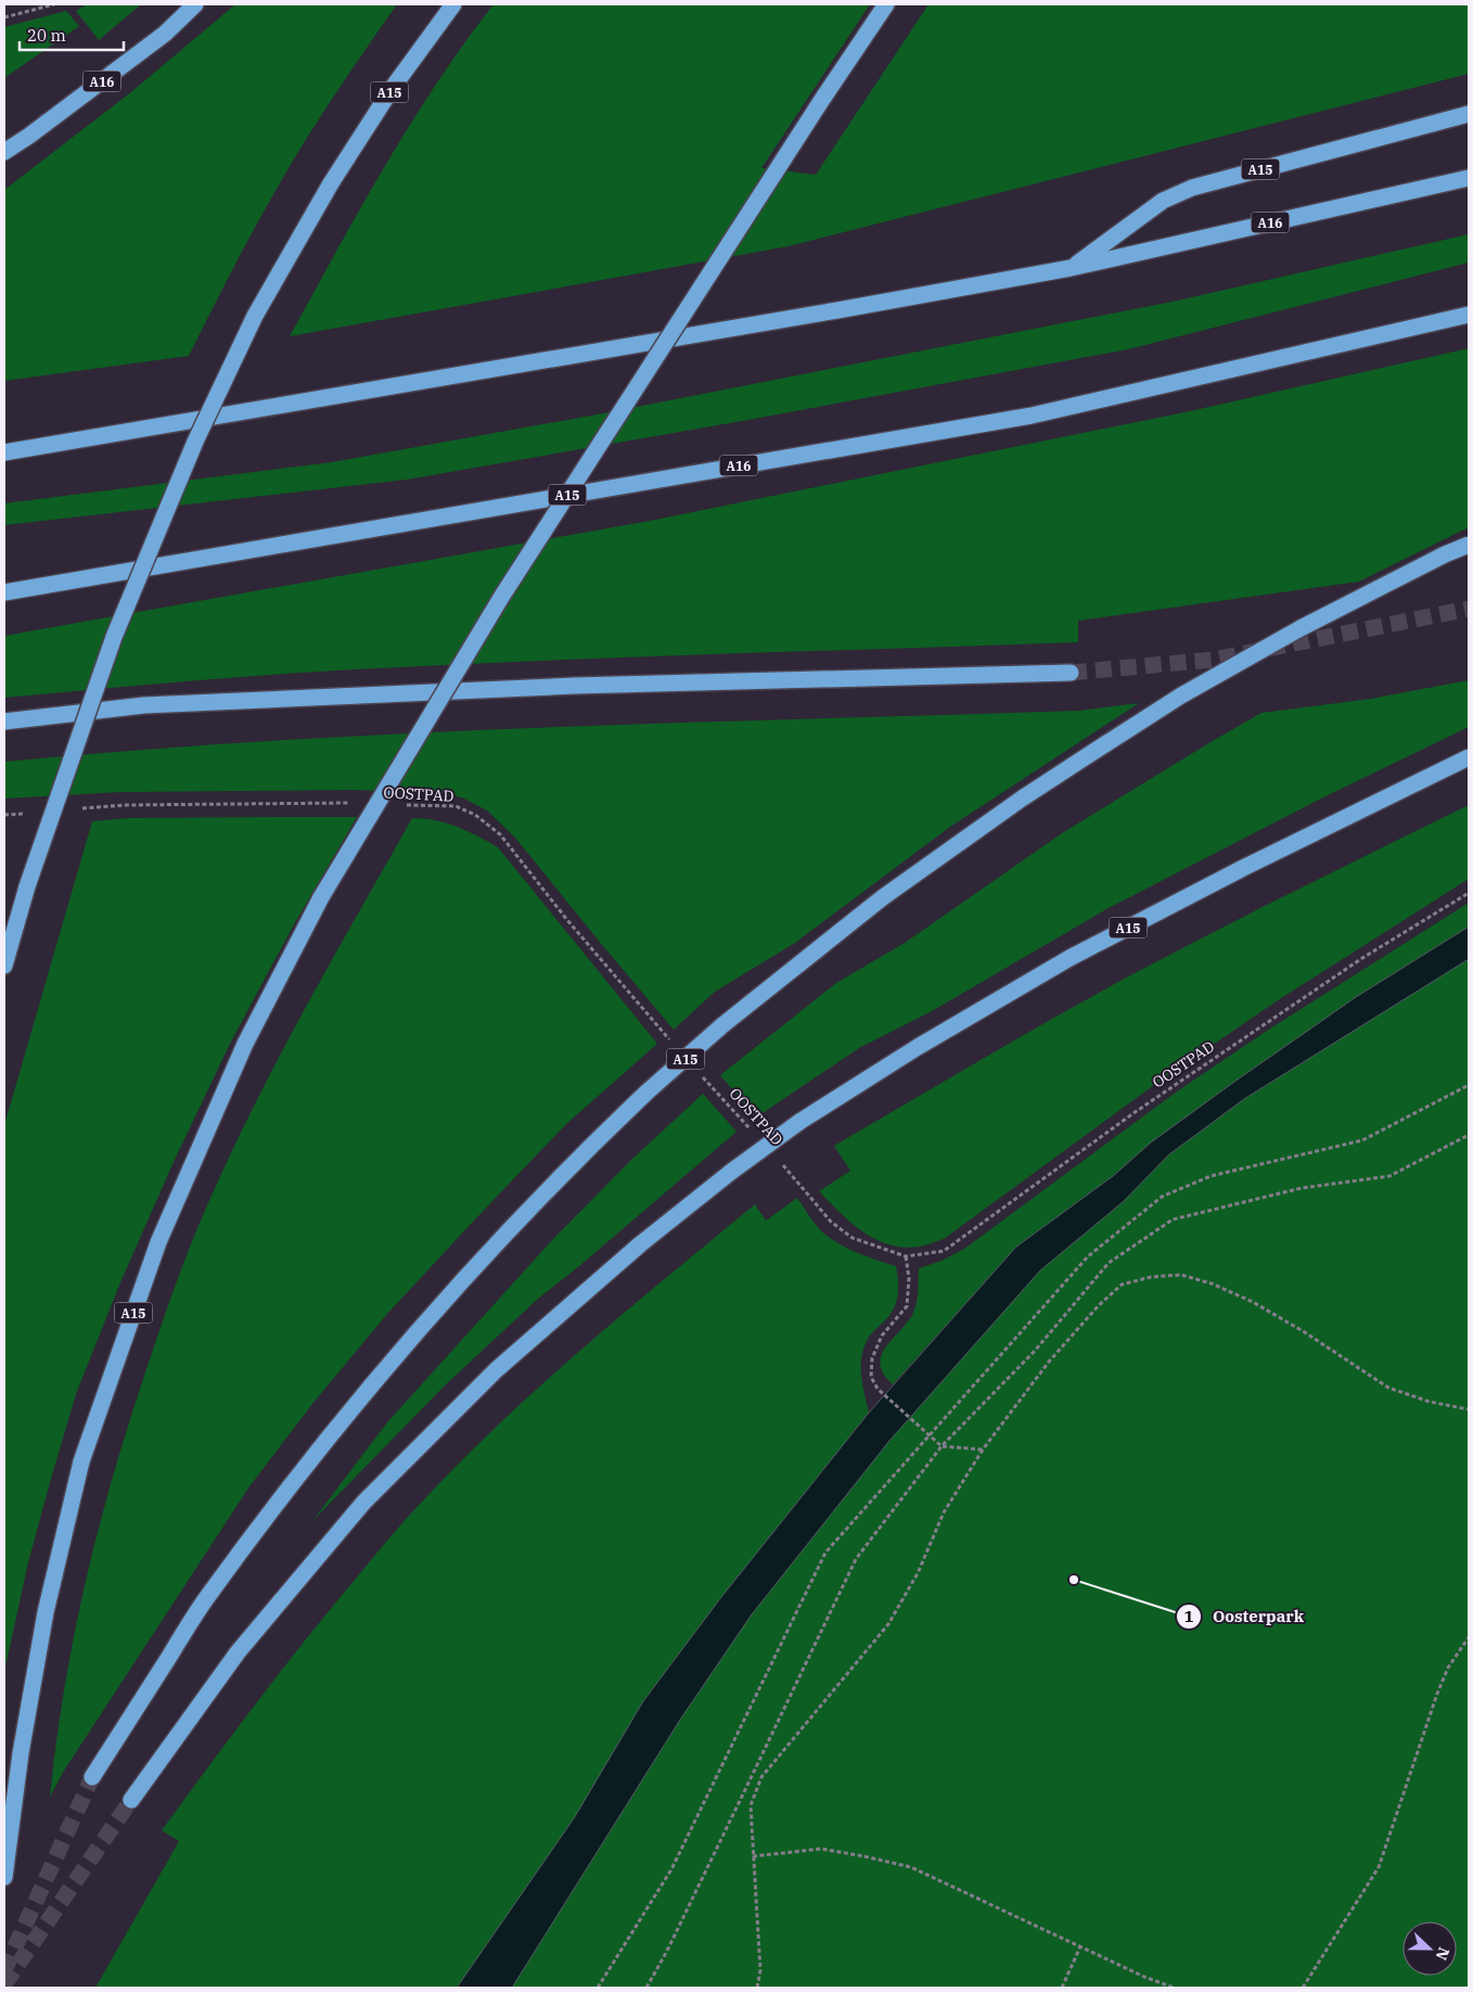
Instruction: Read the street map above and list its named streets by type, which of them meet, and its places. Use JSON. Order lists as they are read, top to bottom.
{
  "streets": {
    "highway": ["A16", "A15"],
    "path": ["OOSTPAD"]
  },
  "crossings": [
    ["A16", "A15"]
  ],
  "places": ["Oosterpark"],
  "scale_bar": "20 m",
  "north": "right"
}
